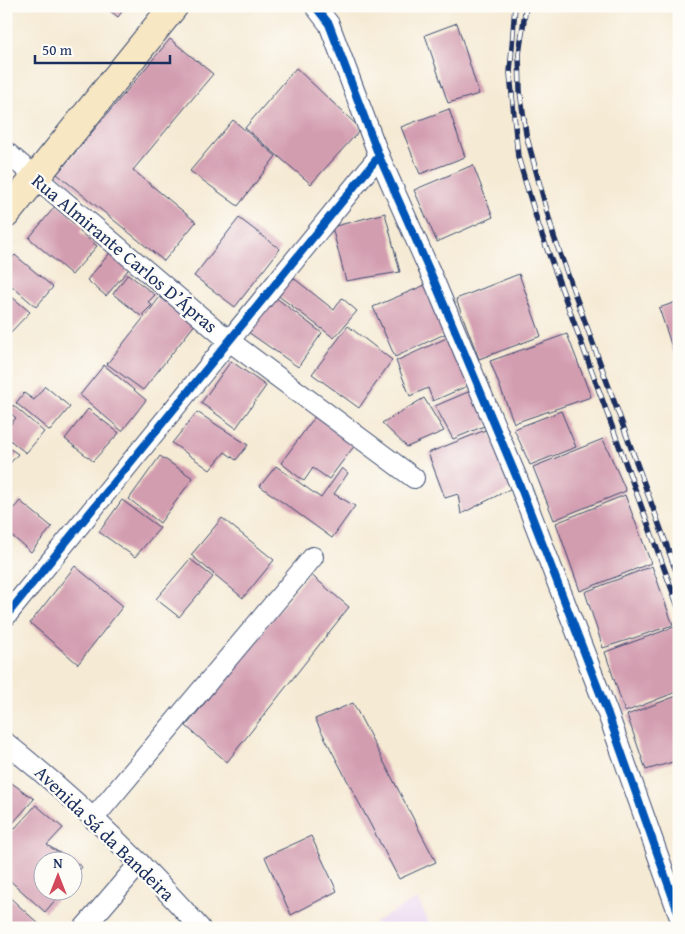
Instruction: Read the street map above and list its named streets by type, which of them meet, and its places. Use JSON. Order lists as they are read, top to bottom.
{
  "streets": {
    "street": ["Rua Almirante Carlos D’Ápras", "Avenida Sá da Bandeira"]
  },
  "scale_bar": "50 m",
  "north": "top"
}
